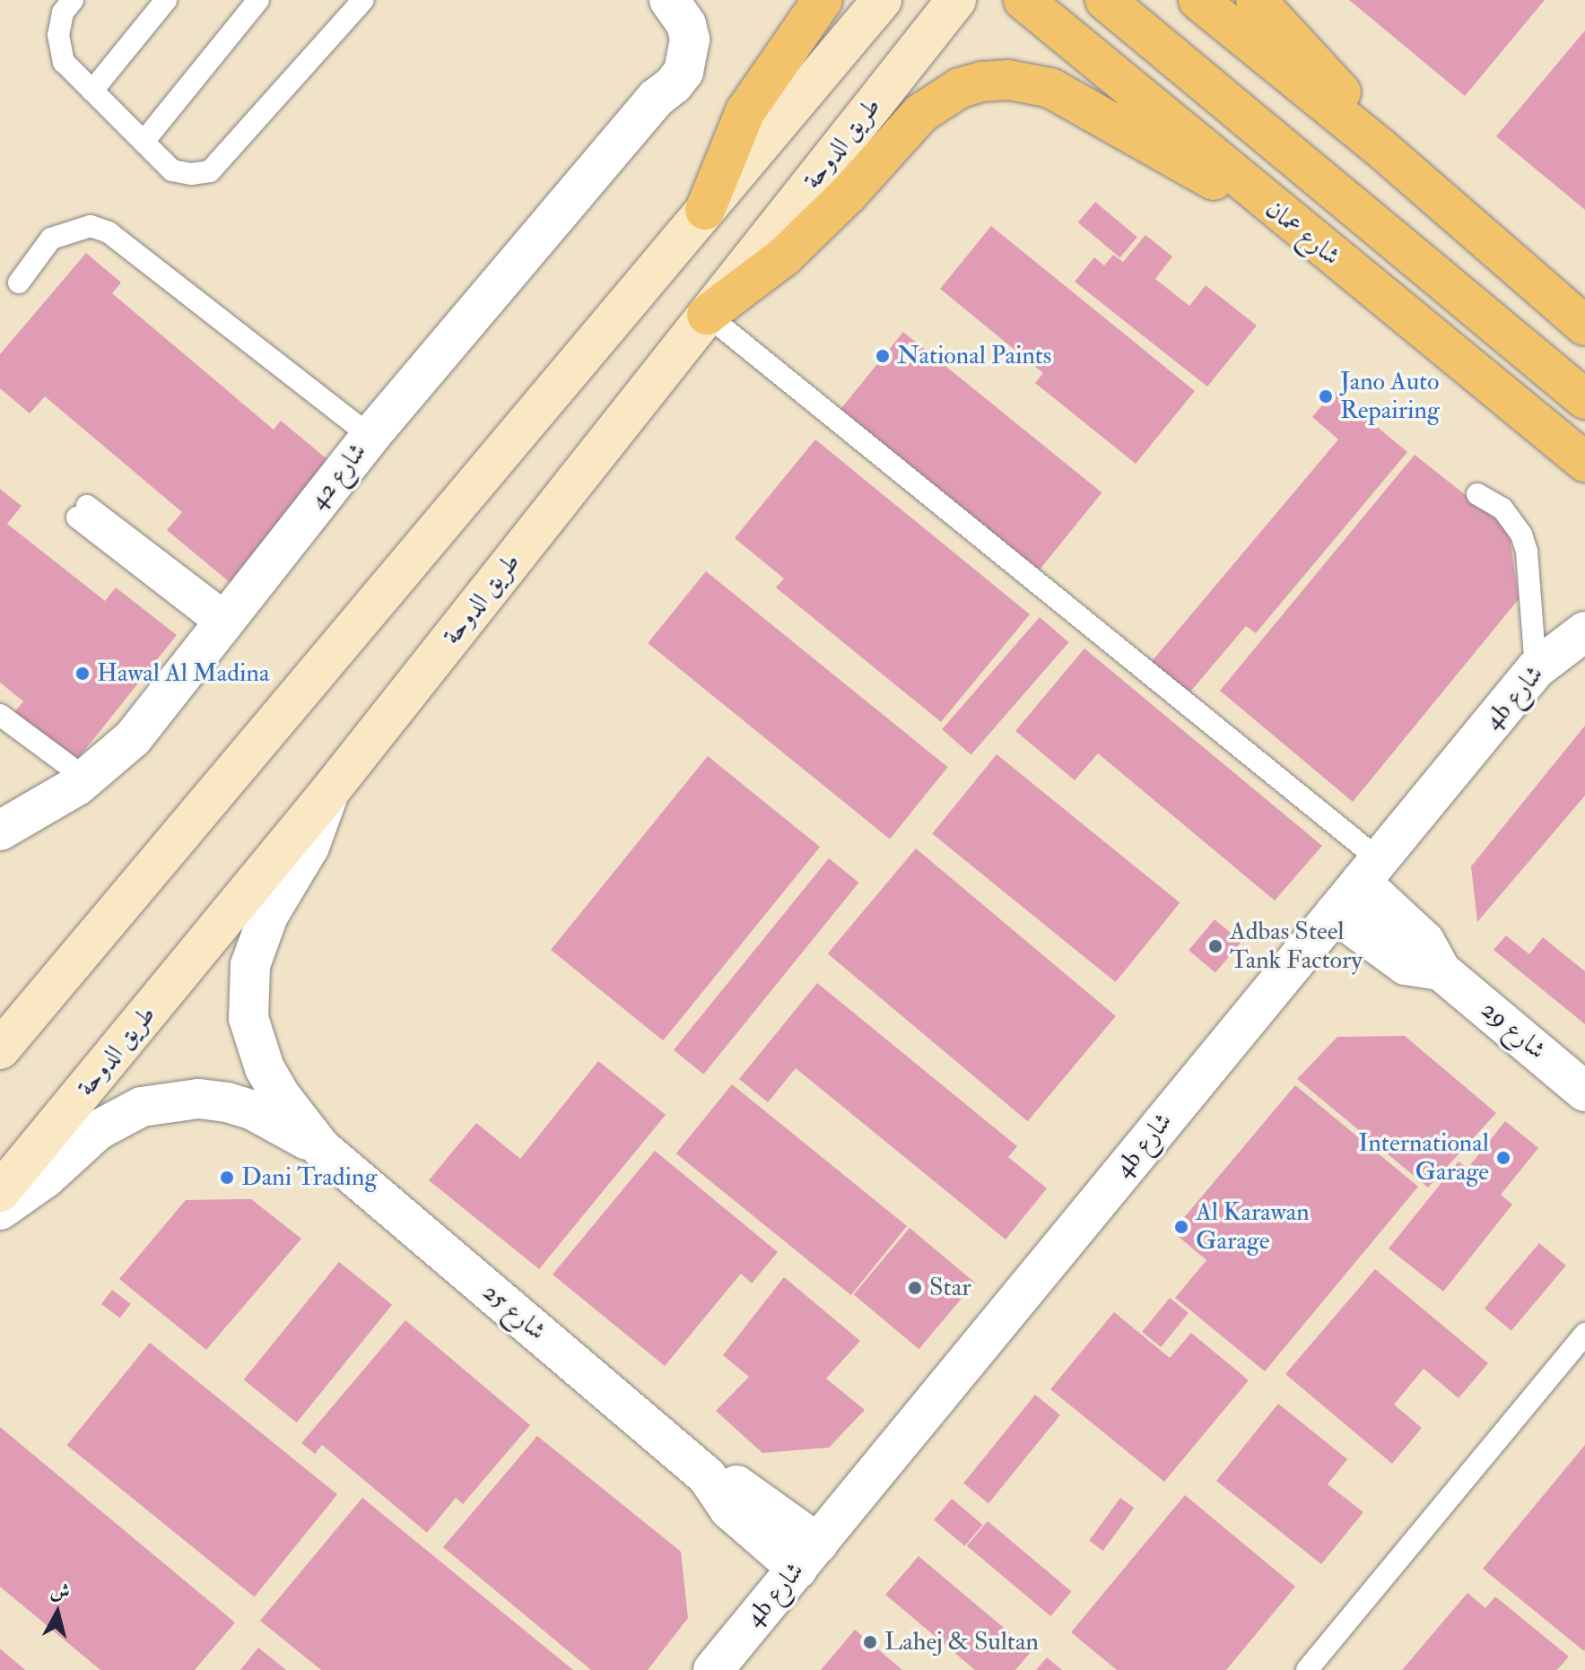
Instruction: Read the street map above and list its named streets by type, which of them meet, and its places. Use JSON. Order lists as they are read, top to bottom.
{
  "streets": {
    "main road": ["طريق الدوحة", "شارع عمان"],
    "street": [
      "شارع 42",
      "4b شارع",
      "شارع 29",
      "شارع 25"
    ]
  },
  "crossings": [
    ["طريق الدوحة", "شارع 25"],
    ["4b شارع", "شارع 29"],
    ["4b شارع", "شارع 25"]
  ],
  "places": [
    "National Paints",
    "Jano Auto Repairing",
    "Hawal Al Madina",
    "Adbas Steel Tank Factory",
    "International Garage",
    "Dani Trading",
    "Al Karawan Garage",
    "Star",
    "Lahej & Sultan"
  ],
  "north": "top"
}
